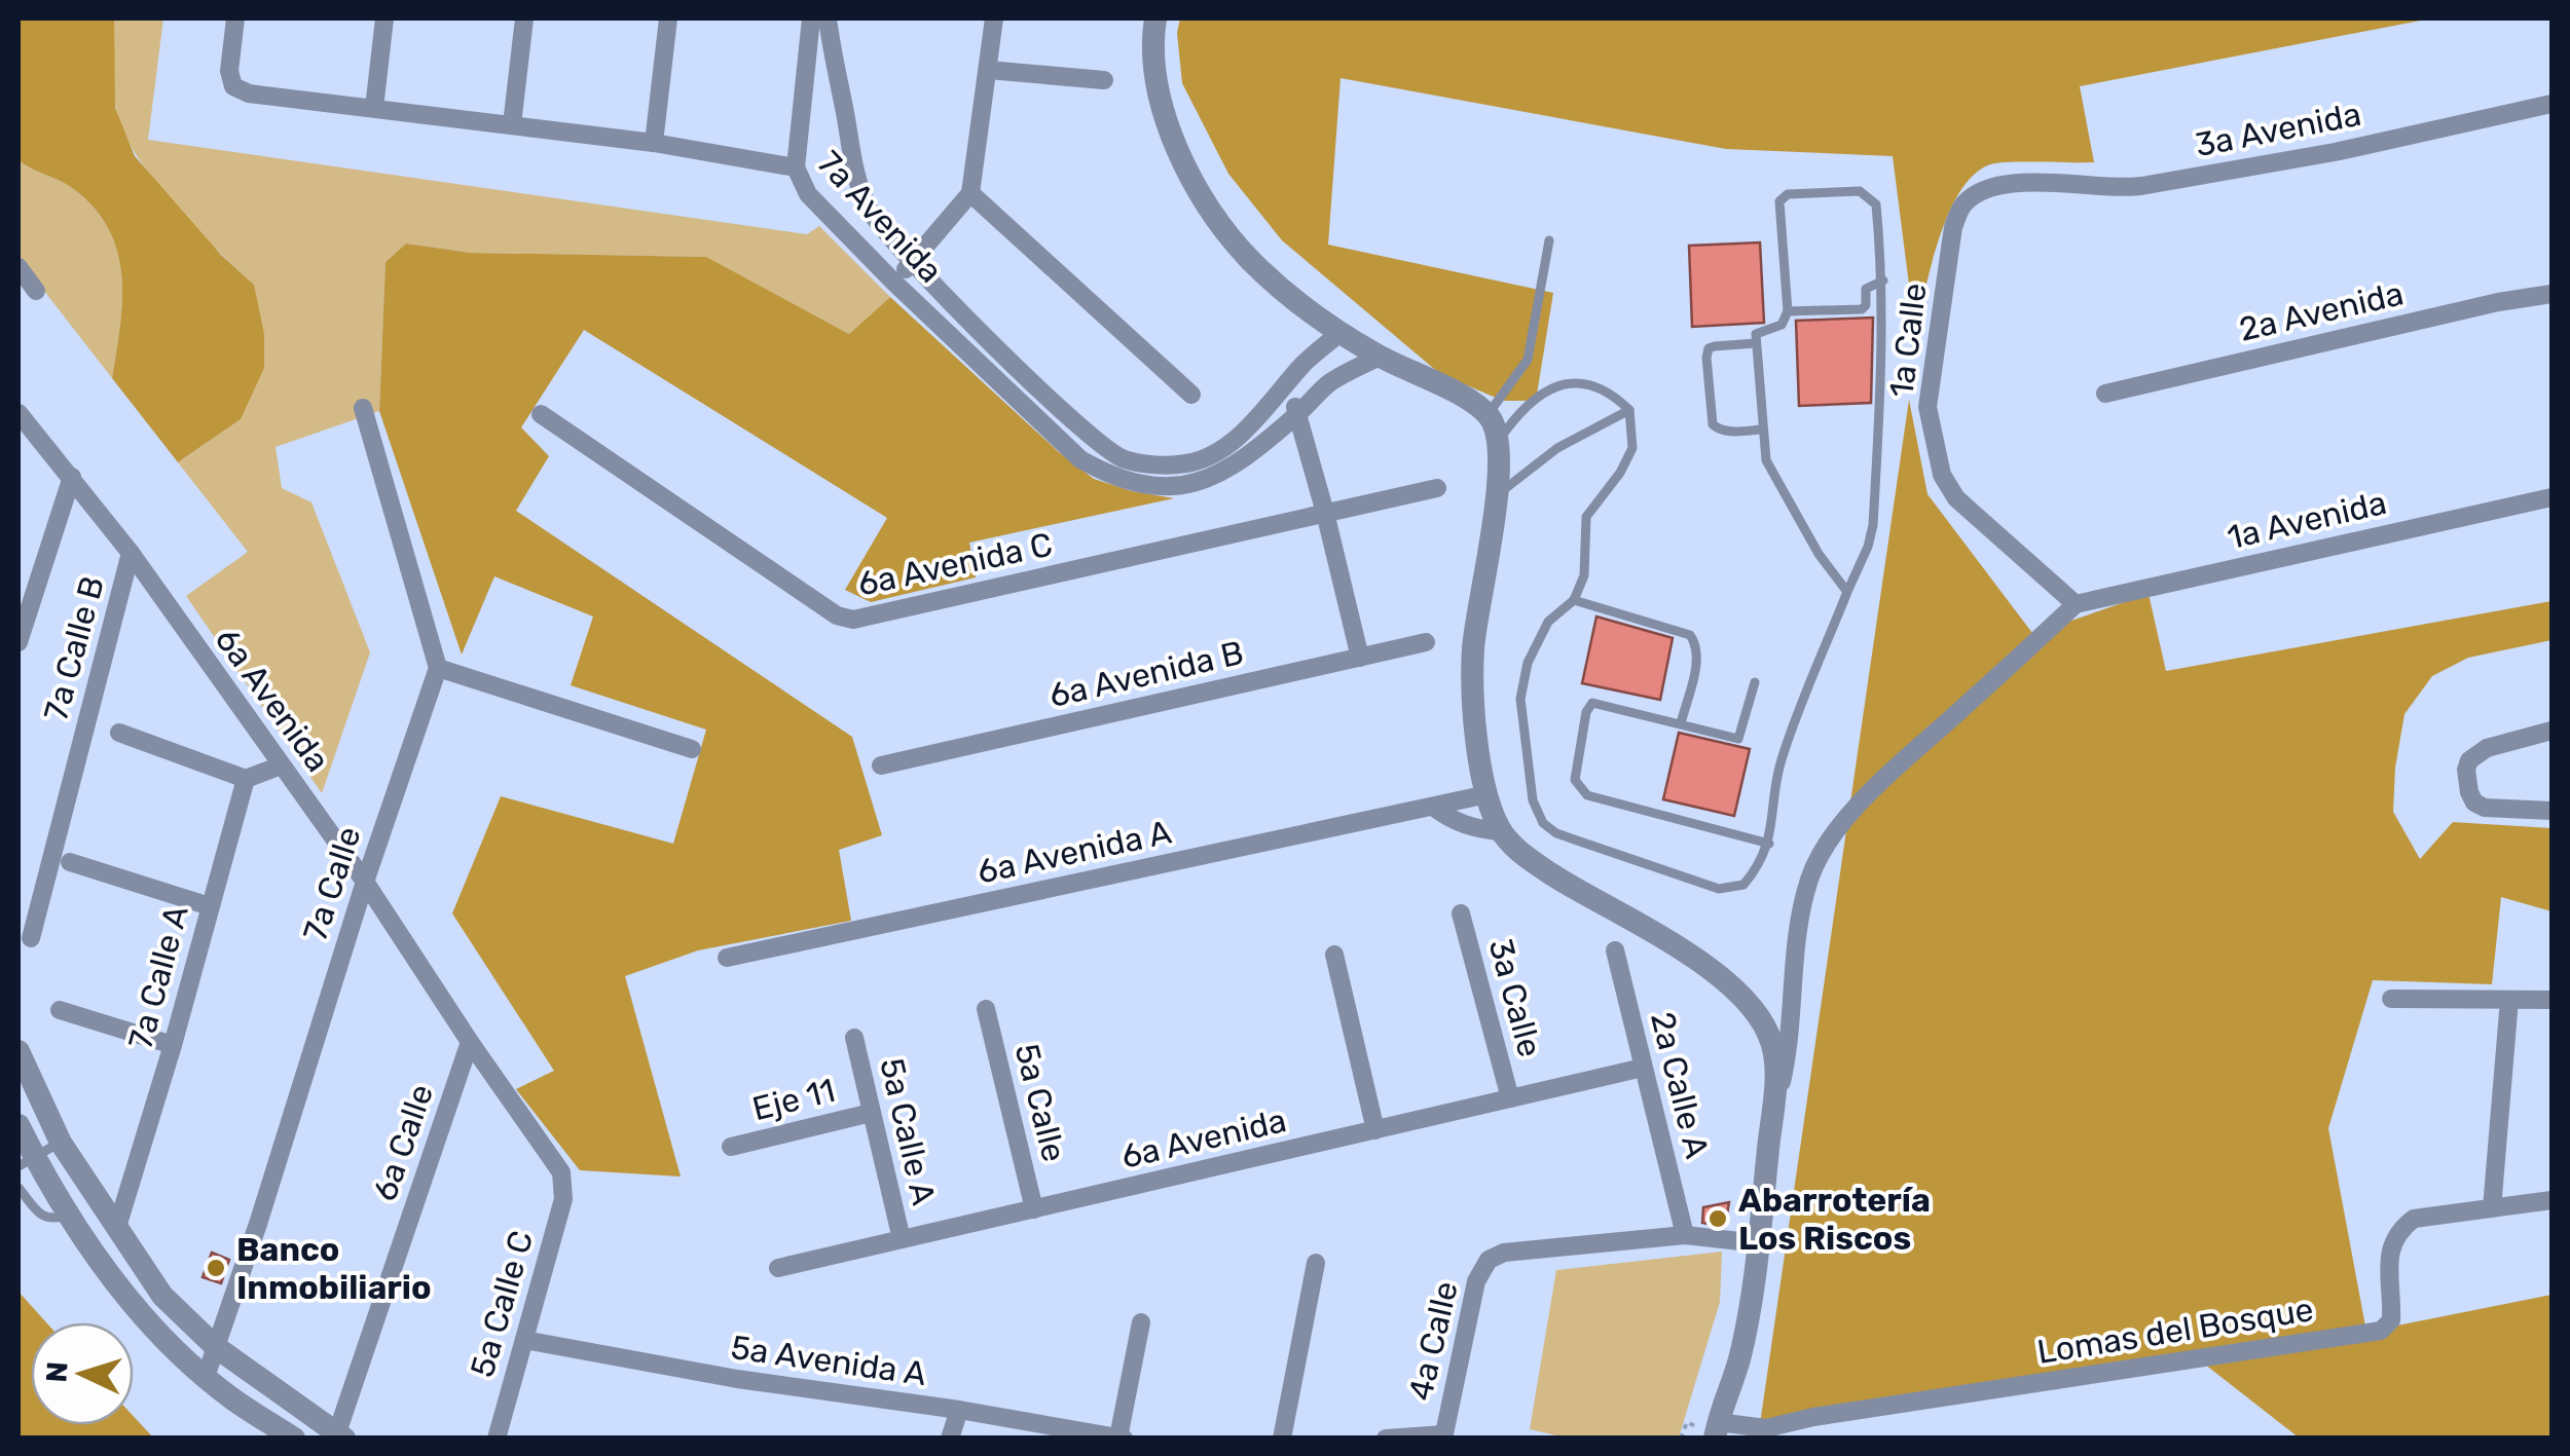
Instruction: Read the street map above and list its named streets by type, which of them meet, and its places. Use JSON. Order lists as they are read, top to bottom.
{
  "streets": {
    "street": [
      "3a Avenida",
      "7a Avenida",
      "2a Avenida",
      "1a Calle",
      "1a Avenida",
      "6a Avenida C",
      "7a Calle B",
      "6a Avenida B",
      "6a Avenida",
      "6a Avenida A",
      "7a Calle",
      "7a Calle A",
      "3a Calle",
      "2a Calle A",
      "Eje 11",
      "5a Calle",
      "5a Calle A",
      "6a Calle",
      "5a Calle C",
      "Lomas del Bosque",
      "4a Calle",
      "5a Avenida A"
    ]
  },
  "crossings": [
    ["3a Avenida", "1a Calle"],
    ["1a Calle", "1a Avenida"],
    ["7a Calle B", "6a Avenida"],
    ["6a Avenida", "7a Calle"],
    ["6a Avenida", "3a Calle"],
    ["6a Avenida", "2a Calle A"],
    ["6a Avenida", "5a Calle"],
    ["6a Avenida", "5a Calle A"],
    ["6a Avenida", "6a Calle"],
    ["6a Avenida", "5a Calle C"],
    ["2a Calle A", "4a Calle"],
    ["Eje 11", "5a Calle A"],
    ["5a Calle C", "5a Avenida A"]
  ],
  "places": ["Abarrotería Los Riscos", "Banco Inmobiliario"],
  "north": "left"
}
